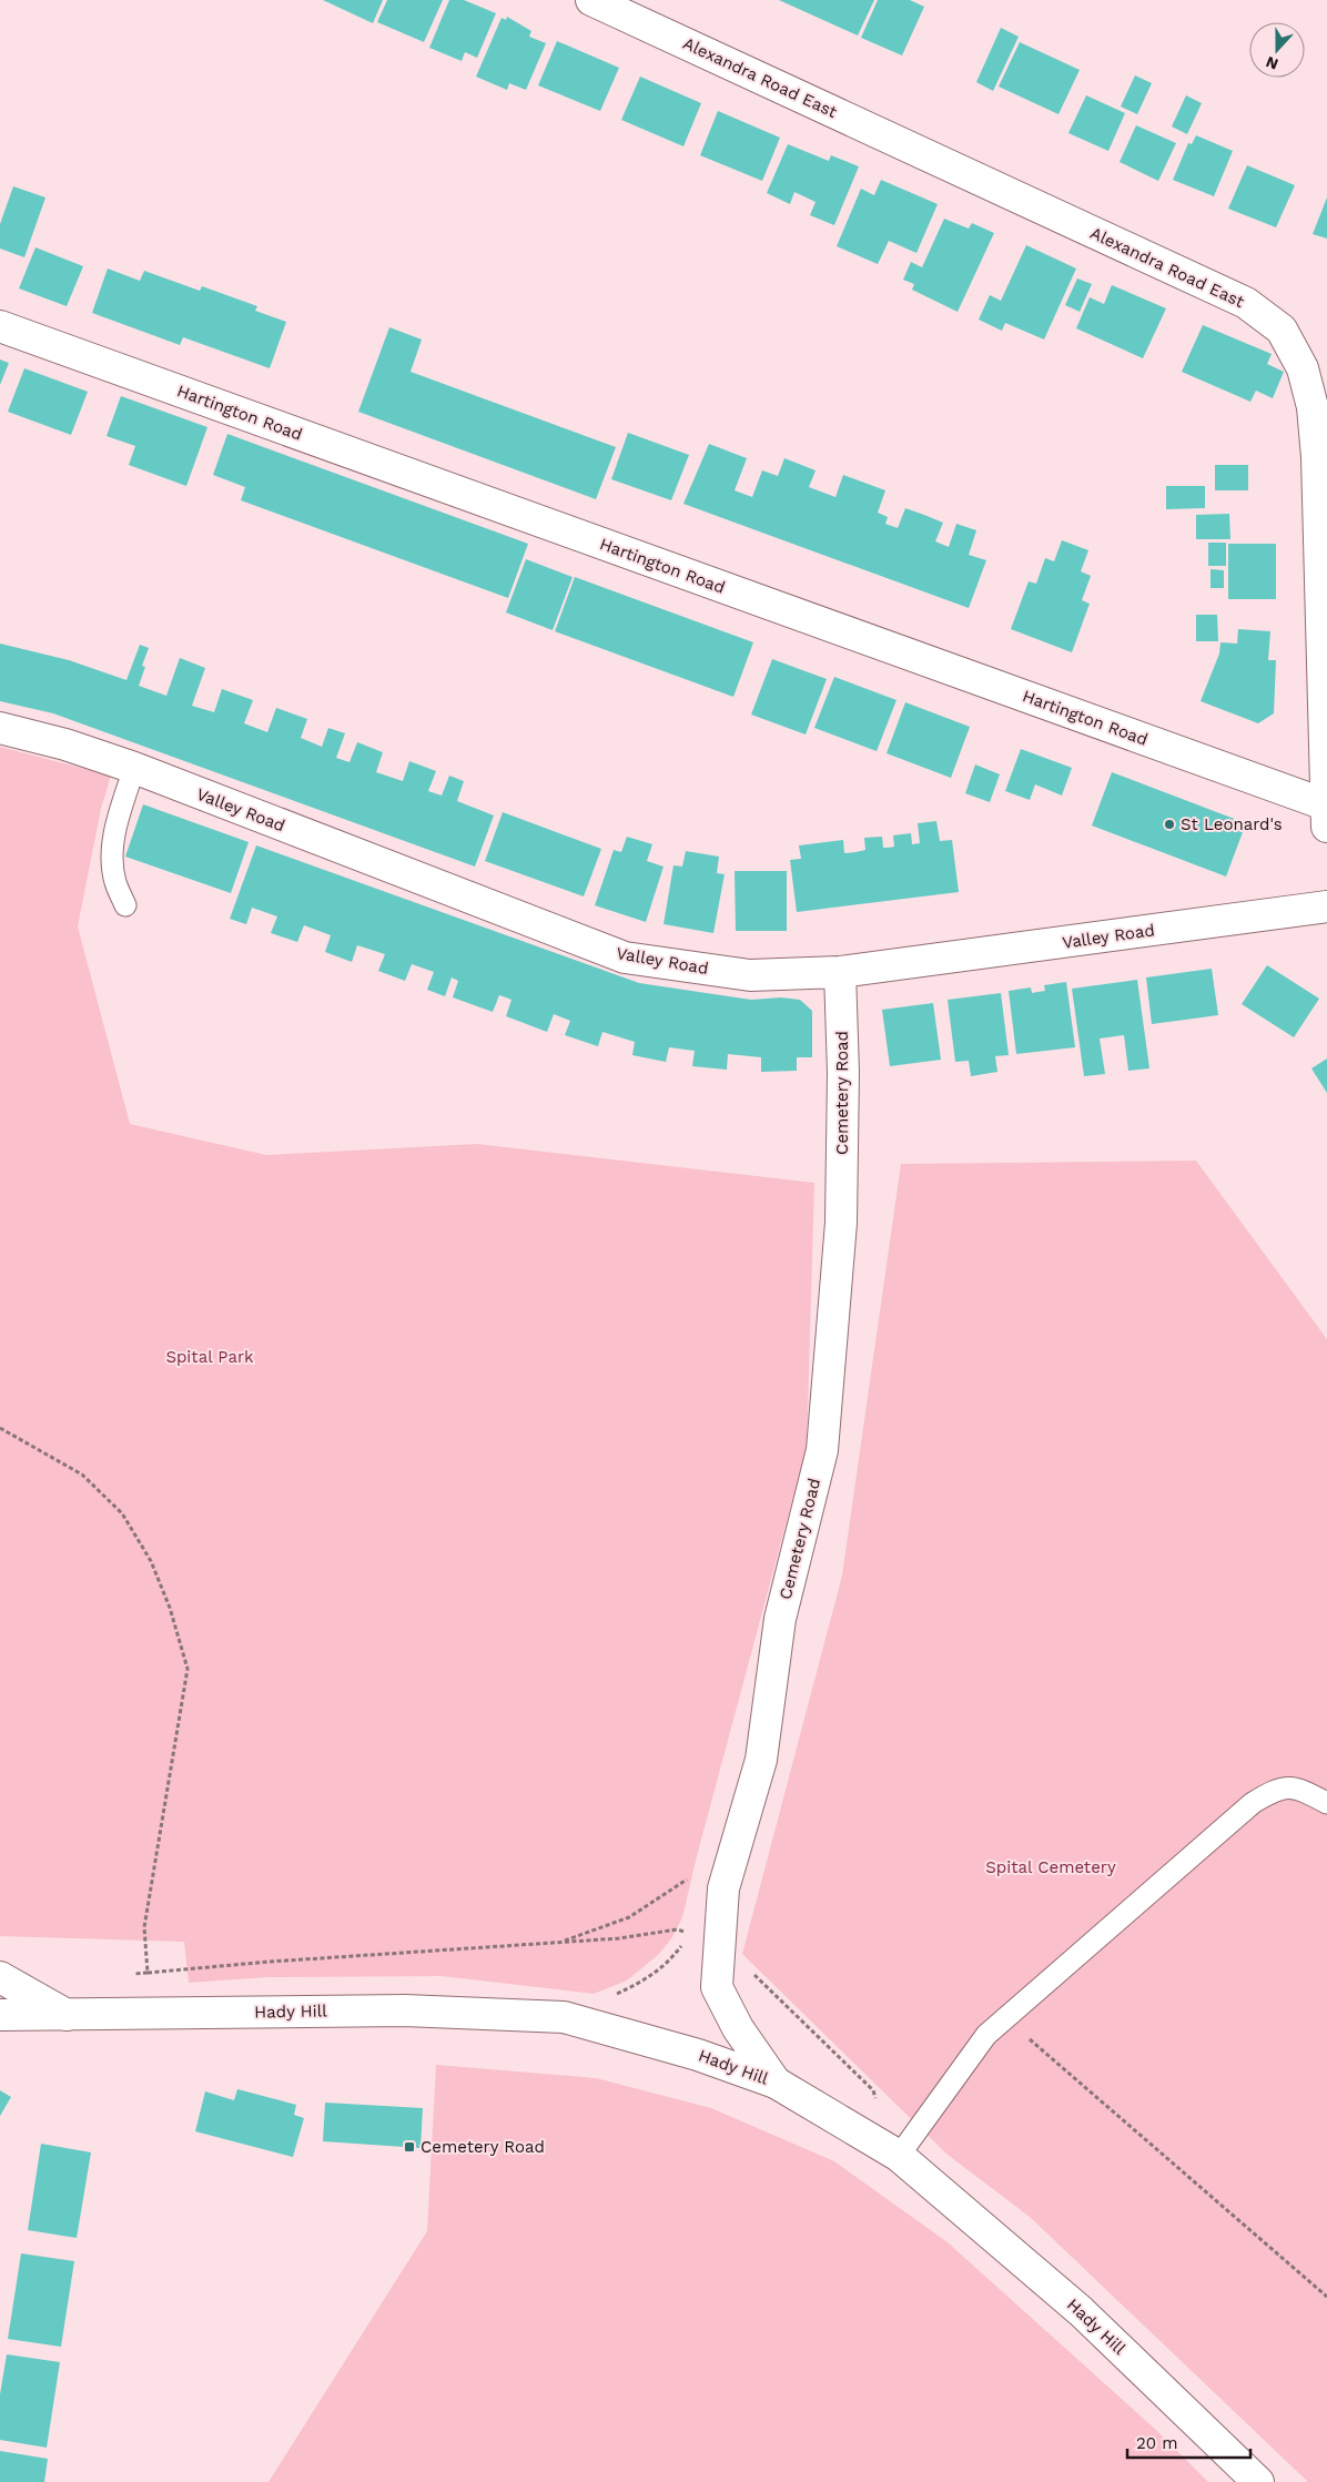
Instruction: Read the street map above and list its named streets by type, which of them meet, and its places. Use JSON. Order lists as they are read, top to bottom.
{
  "streets": {
    "street": [
      "Alexandra Road East",
      "Hartington Road",
      "Valley Road",
      "Cemetery Road",
      "Hady Hill"
    ]
  },
  "crossings": [
    ["Alexandra Road East", "Hartington Road"],
    ["Valley Road", "Cemetery Road"],
    ["Cemetery Road", "Hady Hill"]
  ],
  "parks": ["Spital Park", "Spital Cemetery"],
  "places": {
    "other": ["St Leonard's"],
    "transit": ["Cemetery Road"]
  },
  "scale_bar": "20 m",
  "north": "bottom"
}
